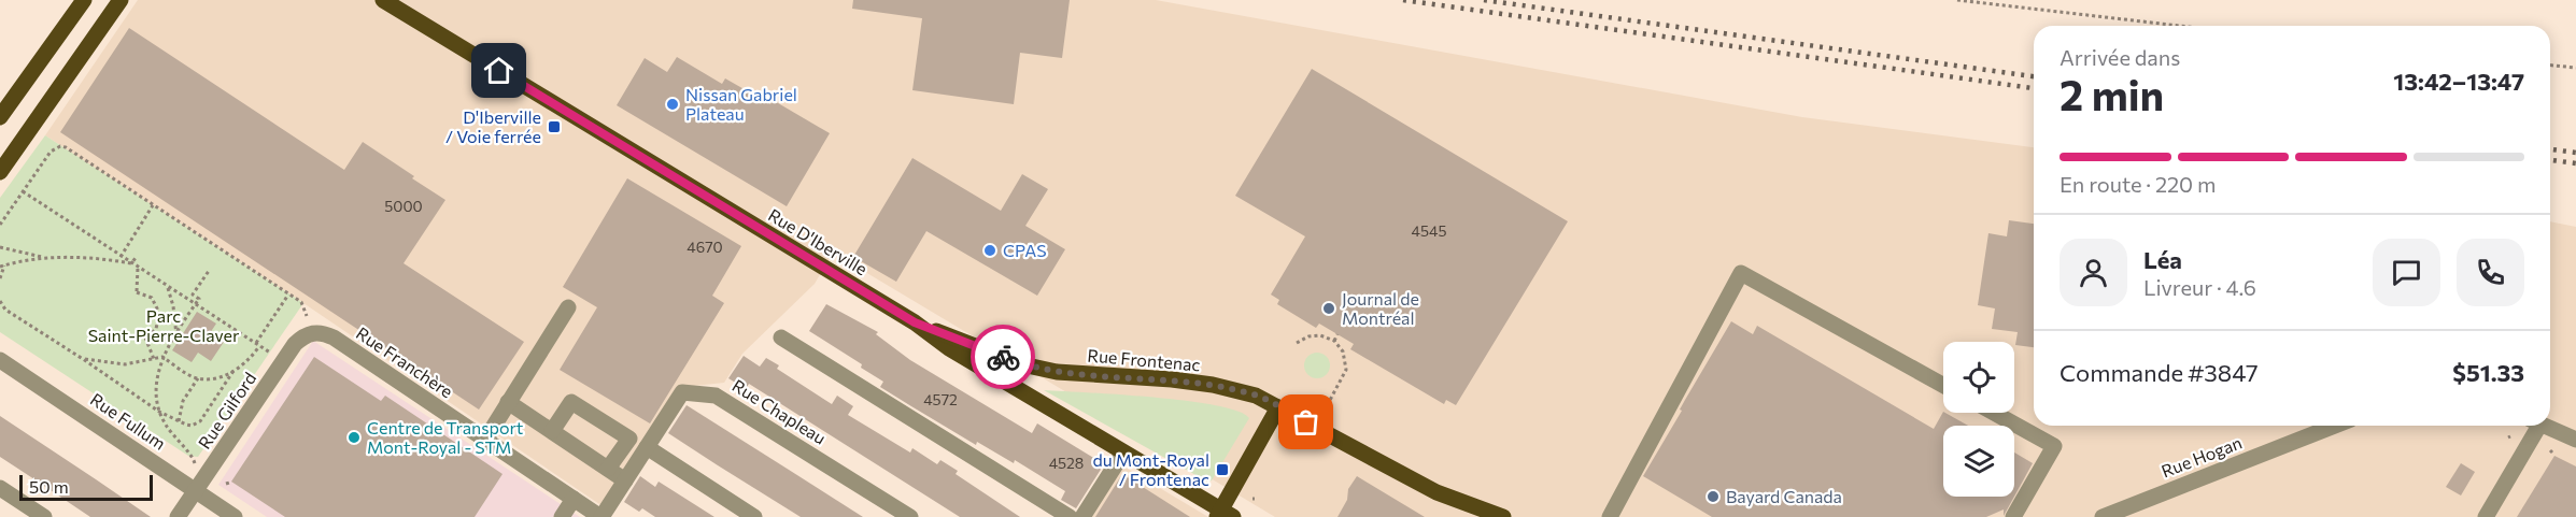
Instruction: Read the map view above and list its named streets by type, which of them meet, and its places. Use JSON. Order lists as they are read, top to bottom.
{
  "streets": {
    "main road": ["Rue D'Iberville", "Rue Frontenac"],
    "street": [
      "Rue Franchère",
      "Rue Gilford",
      "Rue Chapleau",
      "Rue Fullum",
      "Rue Hogan"
    ]
  },
  "crossings": [
    ["Rue D'Iberville", "Rue Frontenac"],
    ["Rue Franchère", "Rue Gilford"],
    ["Rue Franchère", "Rue Chapleau"],
    ["Rue Gilford", "Rue Fullum"]
  ],
  "parks": ["Parc Saint-Pierre-Claver"],
  "places": {
    "other": [
      "Nissan Gabriel Plateau",
      "CPAS",
      "Journal de Montréal",
      "Centre de Transport Mont-Royal - STM",
      "Bayard Canada"
    ],
    "transit": ["D'Iberville / Voie ferrée", "du Mont-Royal / Frontenac"]
  },
  "house_numbers": [
    "5000",
    "4545",
    "4670",
    "4572",
    "4528"
  ],
  "scale_bar": "50 m",
  "page": {
    "heading": ["2 min", "Arrivée dans", "13:42–13:47"],
    "panel": [
      "Léa",
      "Livreur · 4.6",
      "Commande #3847",
      "$51.33"
    ],
    "bar": "En route · 220 m",
    "scale": "50 m"
  }
}
